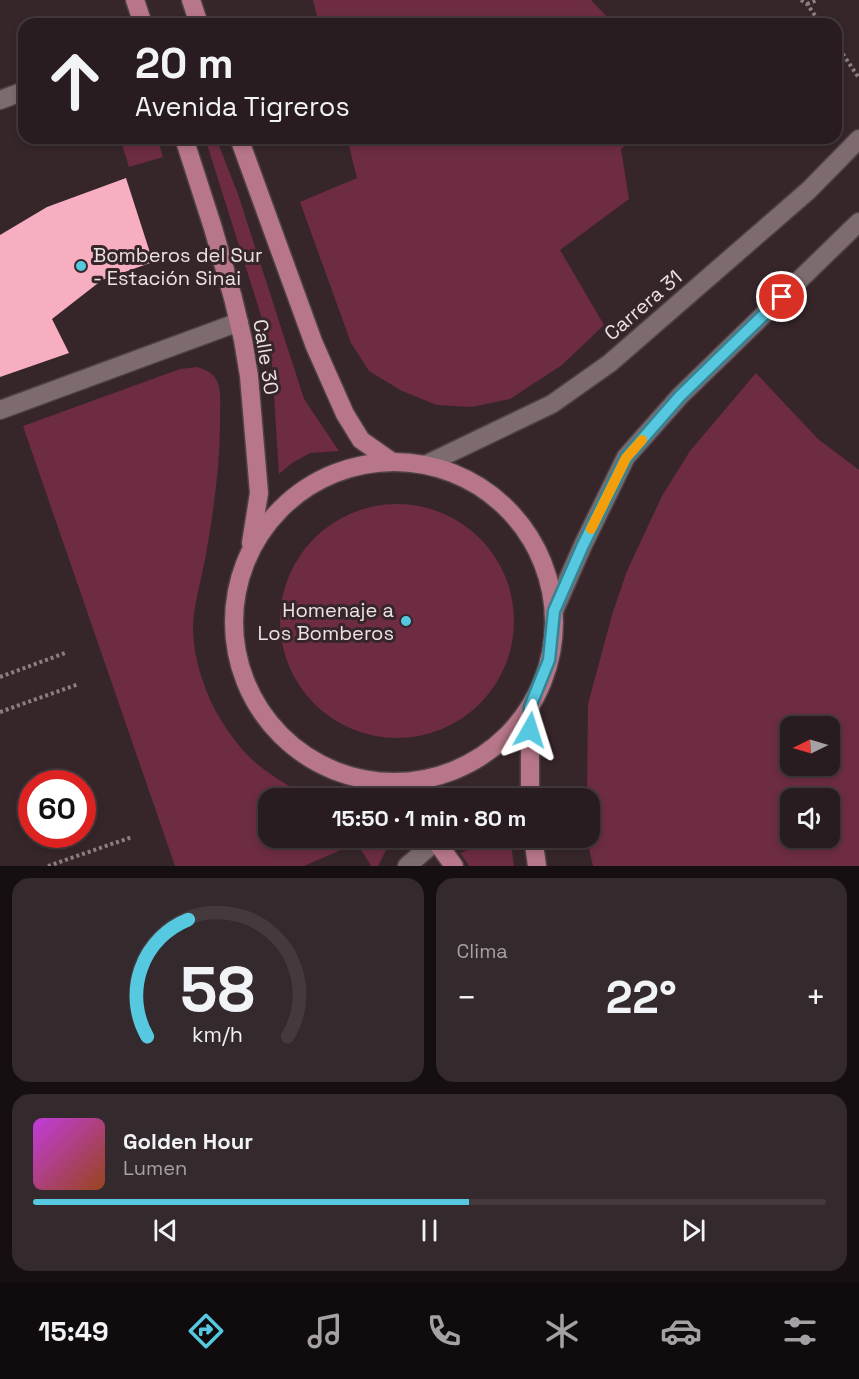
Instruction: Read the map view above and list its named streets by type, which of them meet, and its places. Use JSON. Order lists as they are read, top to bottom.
{
  "streets": {
    "main road": ["Carrera 31", "Calle 30"]
  },
  "places": ["Bomberos del Sur - Estación Sinai", "Homenaje a Los Bomberos"],
  "north": "left",
  "page": {
    "turn": ["20 m", "Avenida Tigreros"],
    "limit": "60",
    "trip": "15:50 · 1 min · 80 m",
    "tile": "Clima",
    "heat": ["−", "22°", "+"],
    "song": ["Golden Hour", "Lumen"],
    "tabs": "15:49",
    "gauge": ["58", "km/h"]
  }
}
